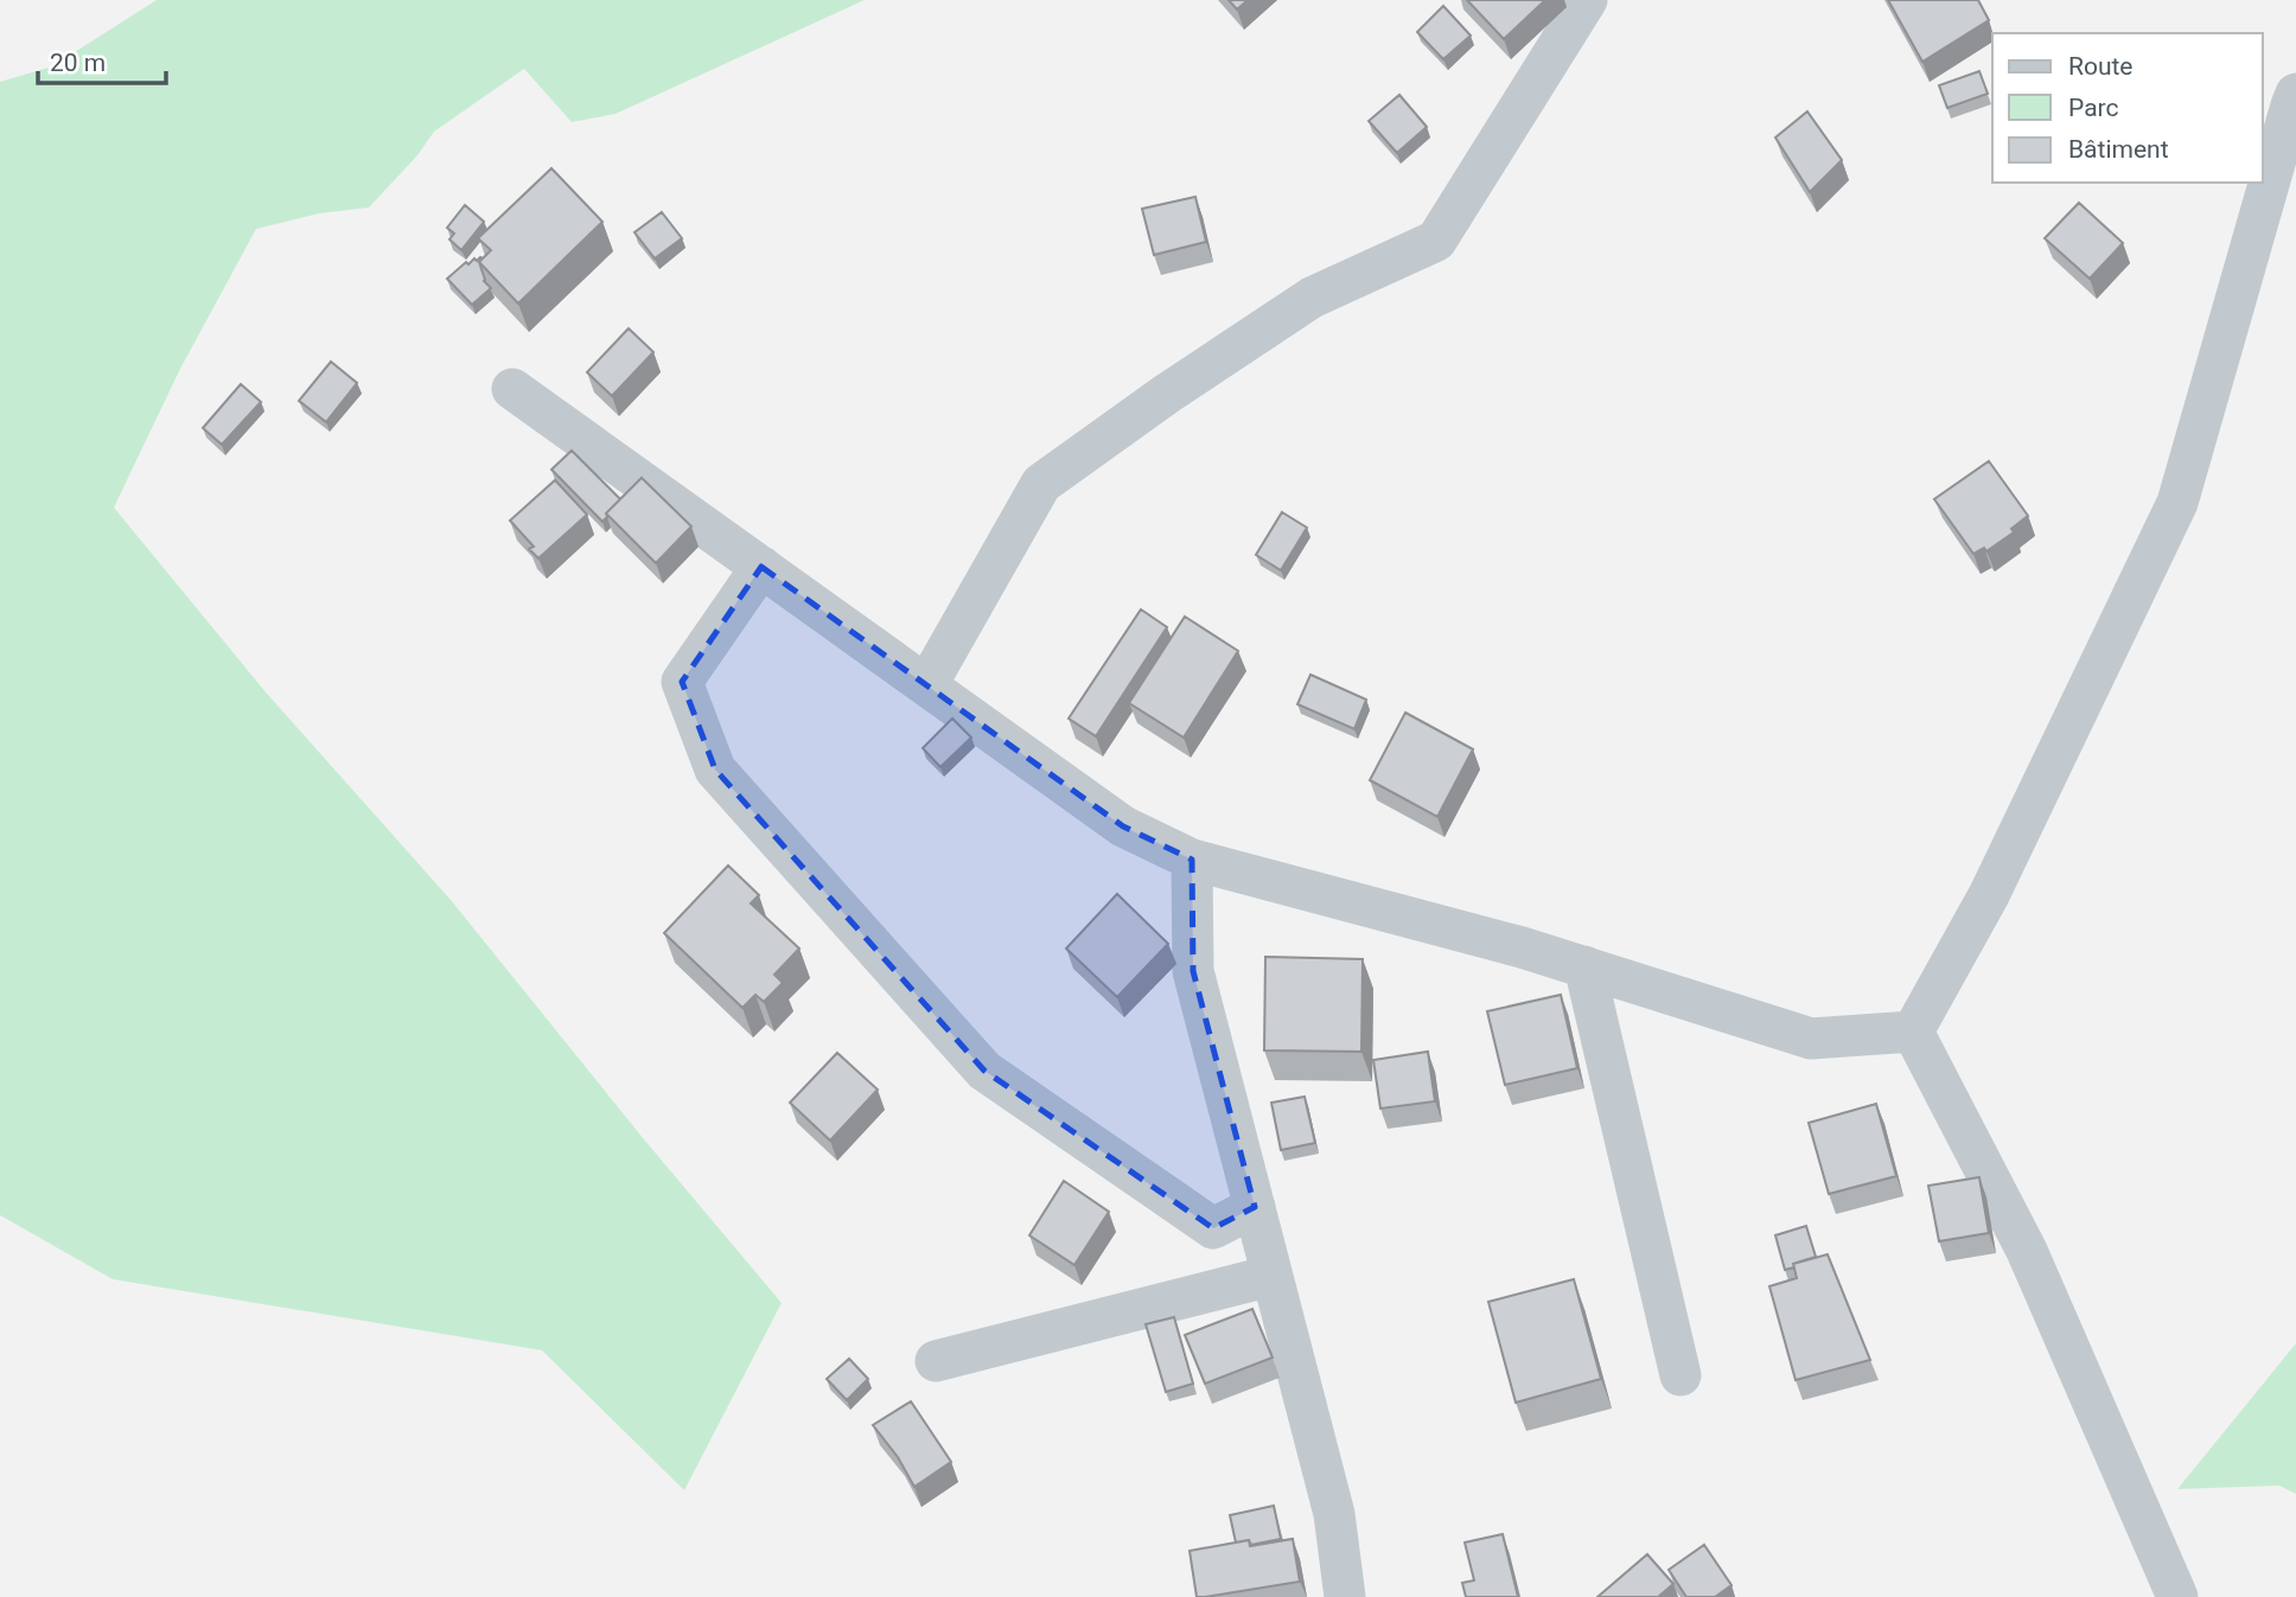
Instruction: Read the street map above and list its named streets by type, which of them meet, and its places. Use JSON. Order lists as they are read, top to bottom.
{
  "legend": ["Route", "Parc", "Bâtiment"],
  "scale_bar": "20 m"
}
